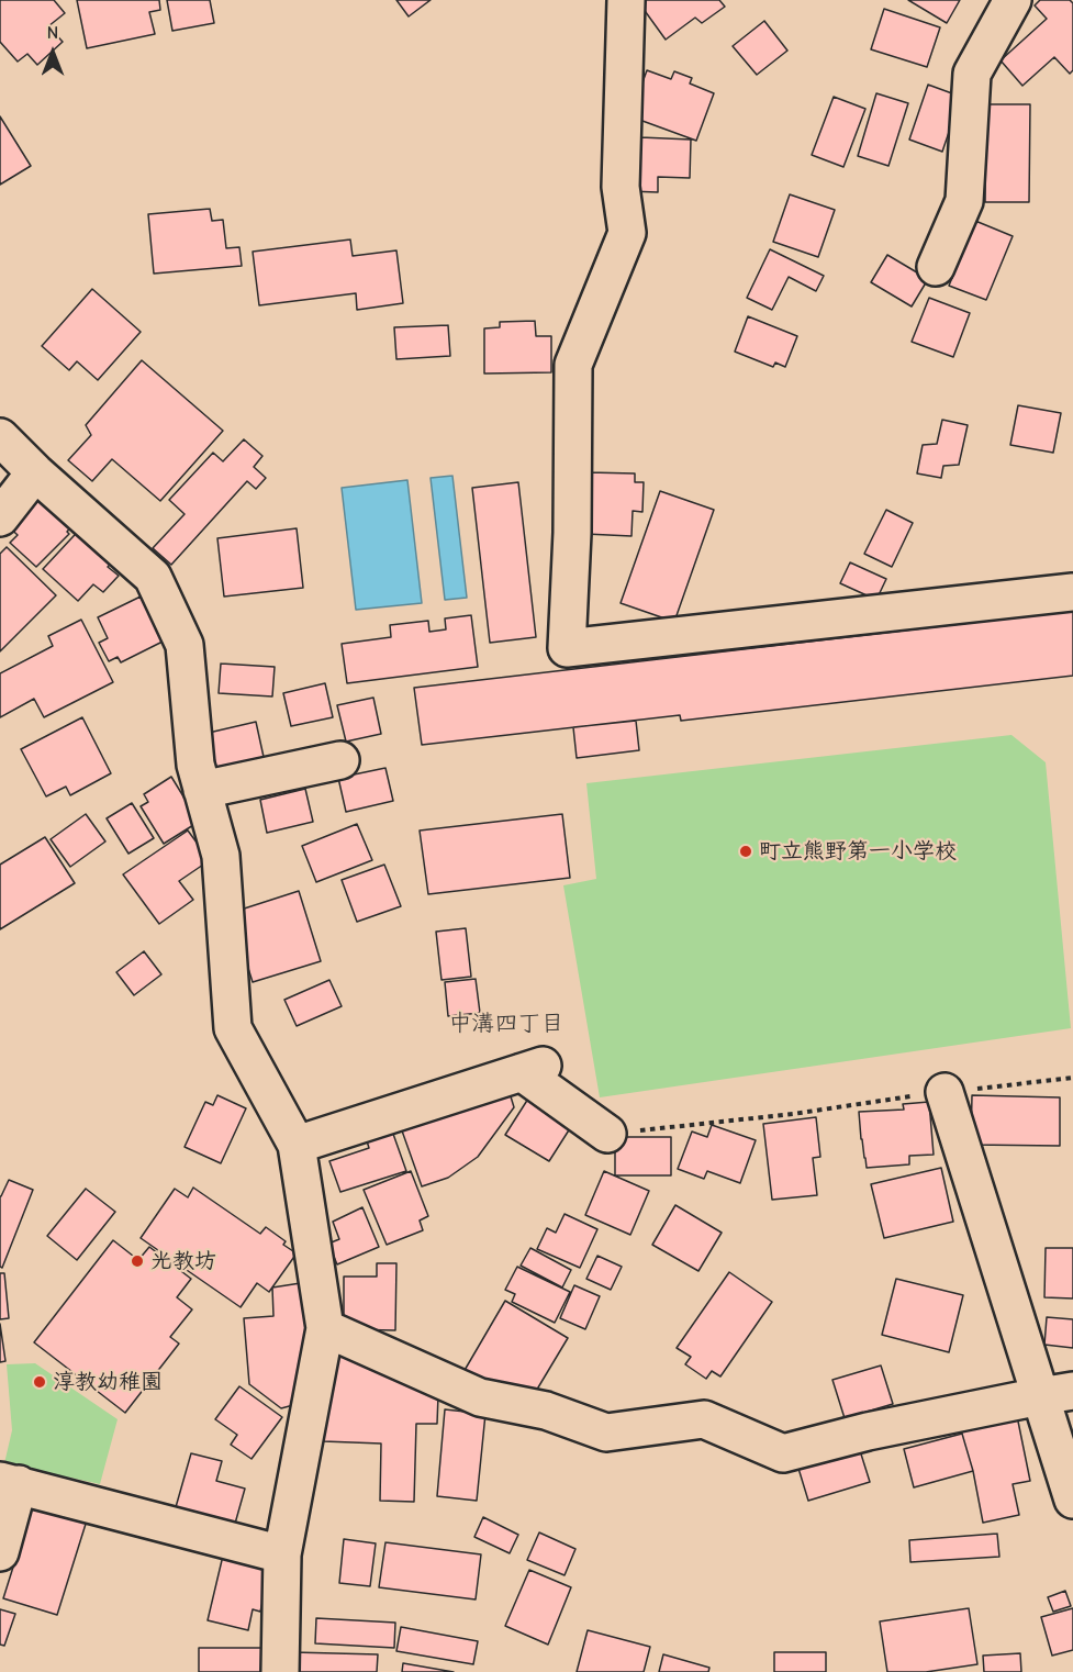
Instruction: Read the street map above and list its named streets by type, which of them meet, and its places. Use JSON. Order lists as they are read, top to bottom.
{
  "districts": ["中溝四丁目"],
  "places": ["町立熊野第一小学校", "光教坊", "淳教幼稚園"],
  "north": "top"
}
